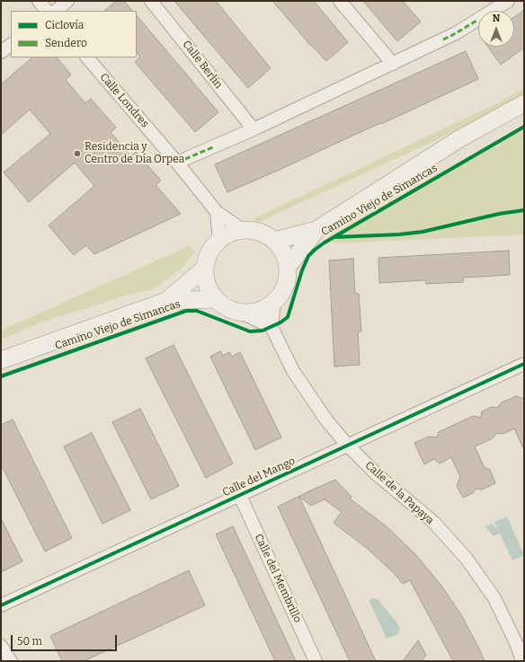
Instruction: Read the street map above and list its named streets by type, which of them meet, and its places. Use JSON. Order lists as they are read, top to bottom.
{
  "streets": {
    "main road": ["Camino Viejo de Simancas"],
    "street": [
      "Calle Berlín",
      "Calle Londres",
      "Calle del Mango",
      "Calle de la Papaya",
      "Calle del Membrillo"
    ]
  },
  "crossings": [
    ["Calle Londres", "Camino Viejo de Simancas"],
    ["Calle del Mango", "Calle de la Papaya"],
    ["Calle del Mango", "Calle del Membrillo"]
  ],
  "places": ["Residencia y Centro de Día Orpea"],
  "legend": ["Ciclovía", "Sendero"],
  "scale_bar": "50 m",
  "north": "top"
}
